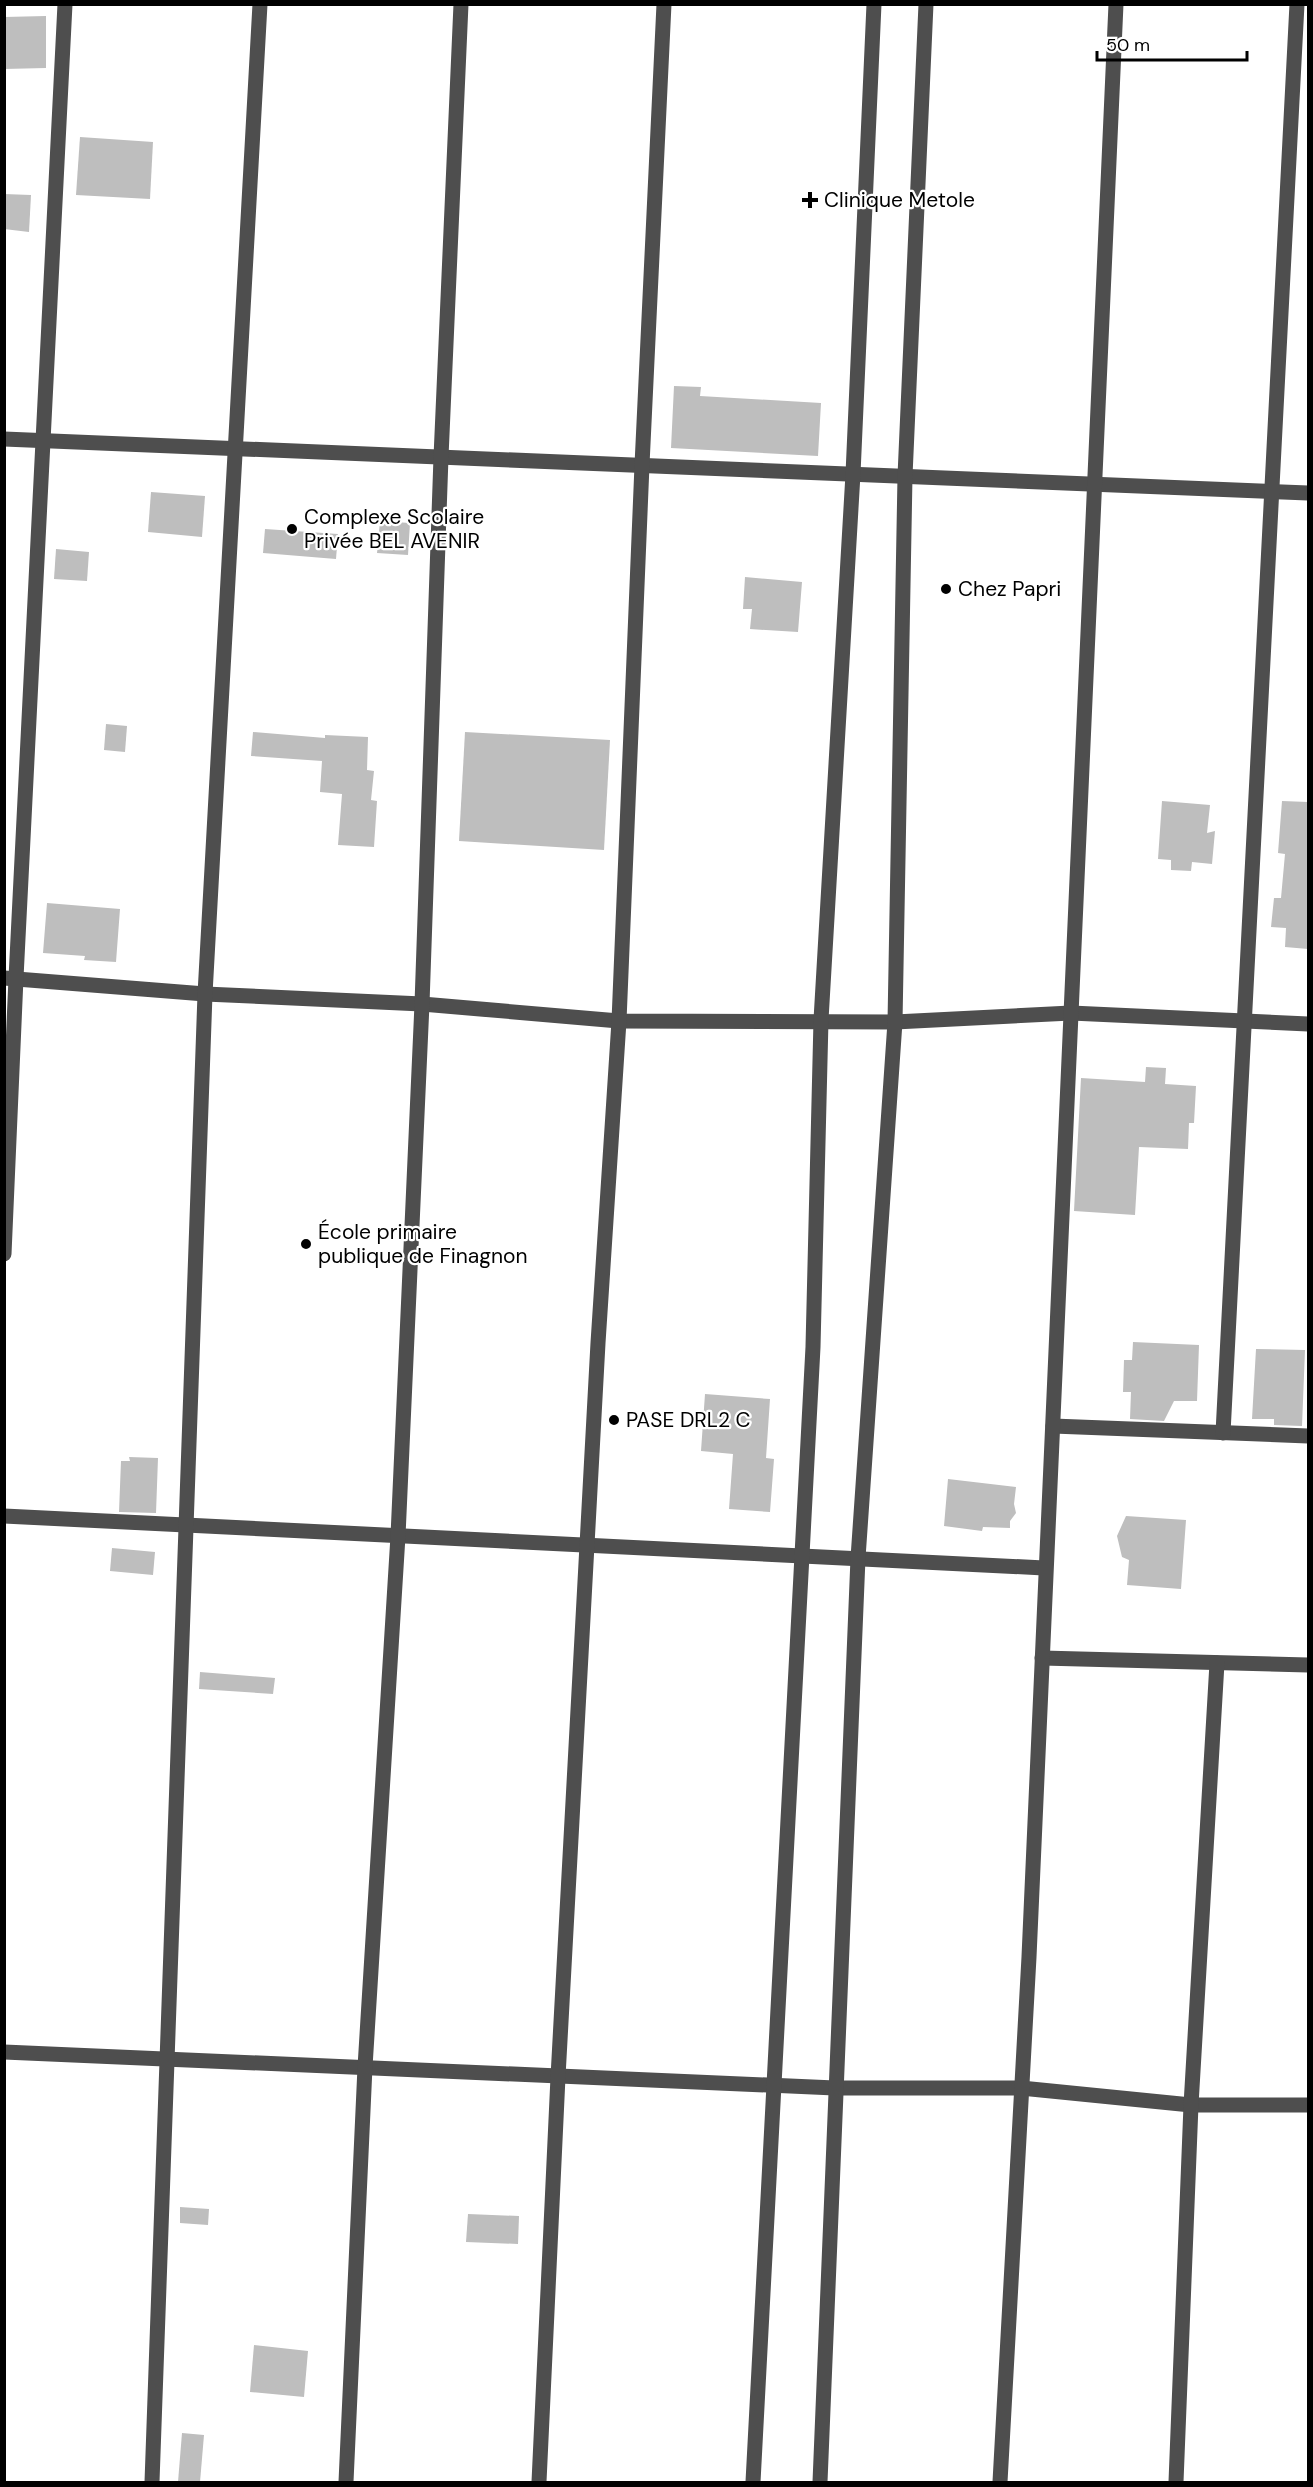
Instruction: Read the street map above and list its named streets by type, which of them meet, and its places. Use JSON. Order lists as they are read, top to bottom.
{
  "places": {
    "health": ["Clinique Metole"],
    "other": [
      "Complexe Scolaire Privée BEL AVENIR",
      "Chez Papri",
      "École primaire publique de Finagnon",
      "PASE DRL2 C"
    ]
  },
  "scale_bar": "50 m"
}
